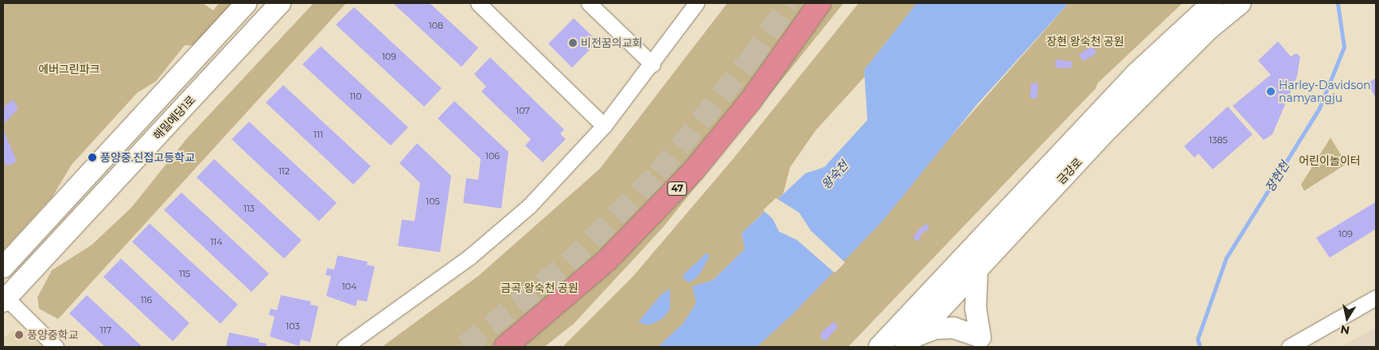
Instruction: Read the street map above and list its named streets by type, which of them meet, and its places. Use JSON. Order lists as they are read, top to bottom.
{
  "streets": {
    "highway": ["47"],
    "main road": ["해밀예당1로", "금강로"]
  },
  "water": ["왕숙천", "장현천"],
  "parks": [
    "장현 왕숙천 공원",
    "에버그린파크",
    "어린이놀이터",
    "금곡 왕숙천 공원"
  ],
  "places": [
    "비전꿈의교회",
    "Harley-Davidson namyangju",
    "풍양중.진접고등학교",
    "풍양중학교"
  ],
  "house_numbers": [
    "108",
    "109",
    "110",
    "107",
    "111",
    "1385",
    "106",
    "112",
    "105",
    "113",
    "109",
    "114",
    "115",
    "104",
    "116",
    "103",
    "117"
  ],
  "north": "bottom"
}
